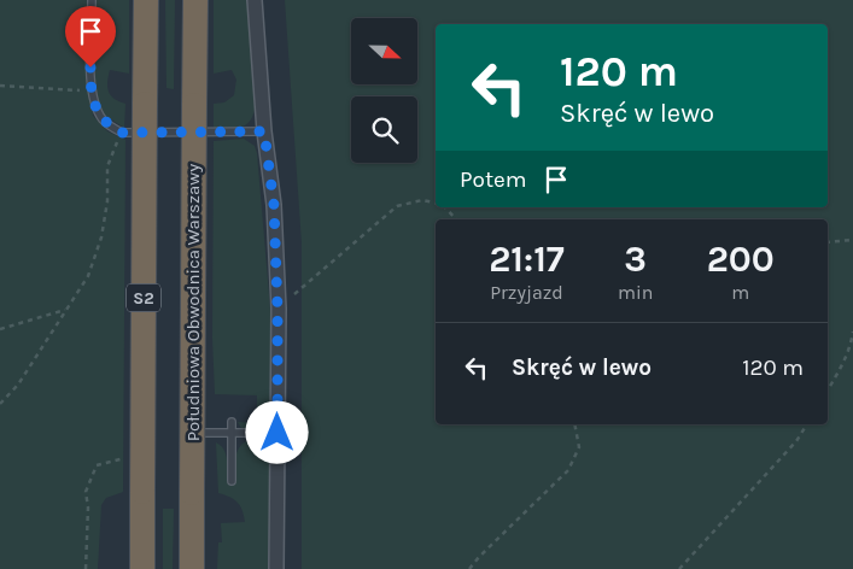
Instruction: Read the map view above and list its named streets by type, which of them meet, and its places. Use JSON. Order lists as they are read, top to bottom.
{
  "streets": {
    "highway": ["S2", "Południowa Obwodnica Warszawy"]
  },
  "north": "right",
  "page": {
    "turn": ["120 m", "Skręć w lewo"],
    "then": "Potem",
    "eta": [
      "21:17",
      "Przyjazd",
      "3",
      "min",
      "200",
      "m"
    ],
    "list": [
      {
        "name": "Skręć w lewo",
        "value": "120 m"
      }
    ]
  }
}
